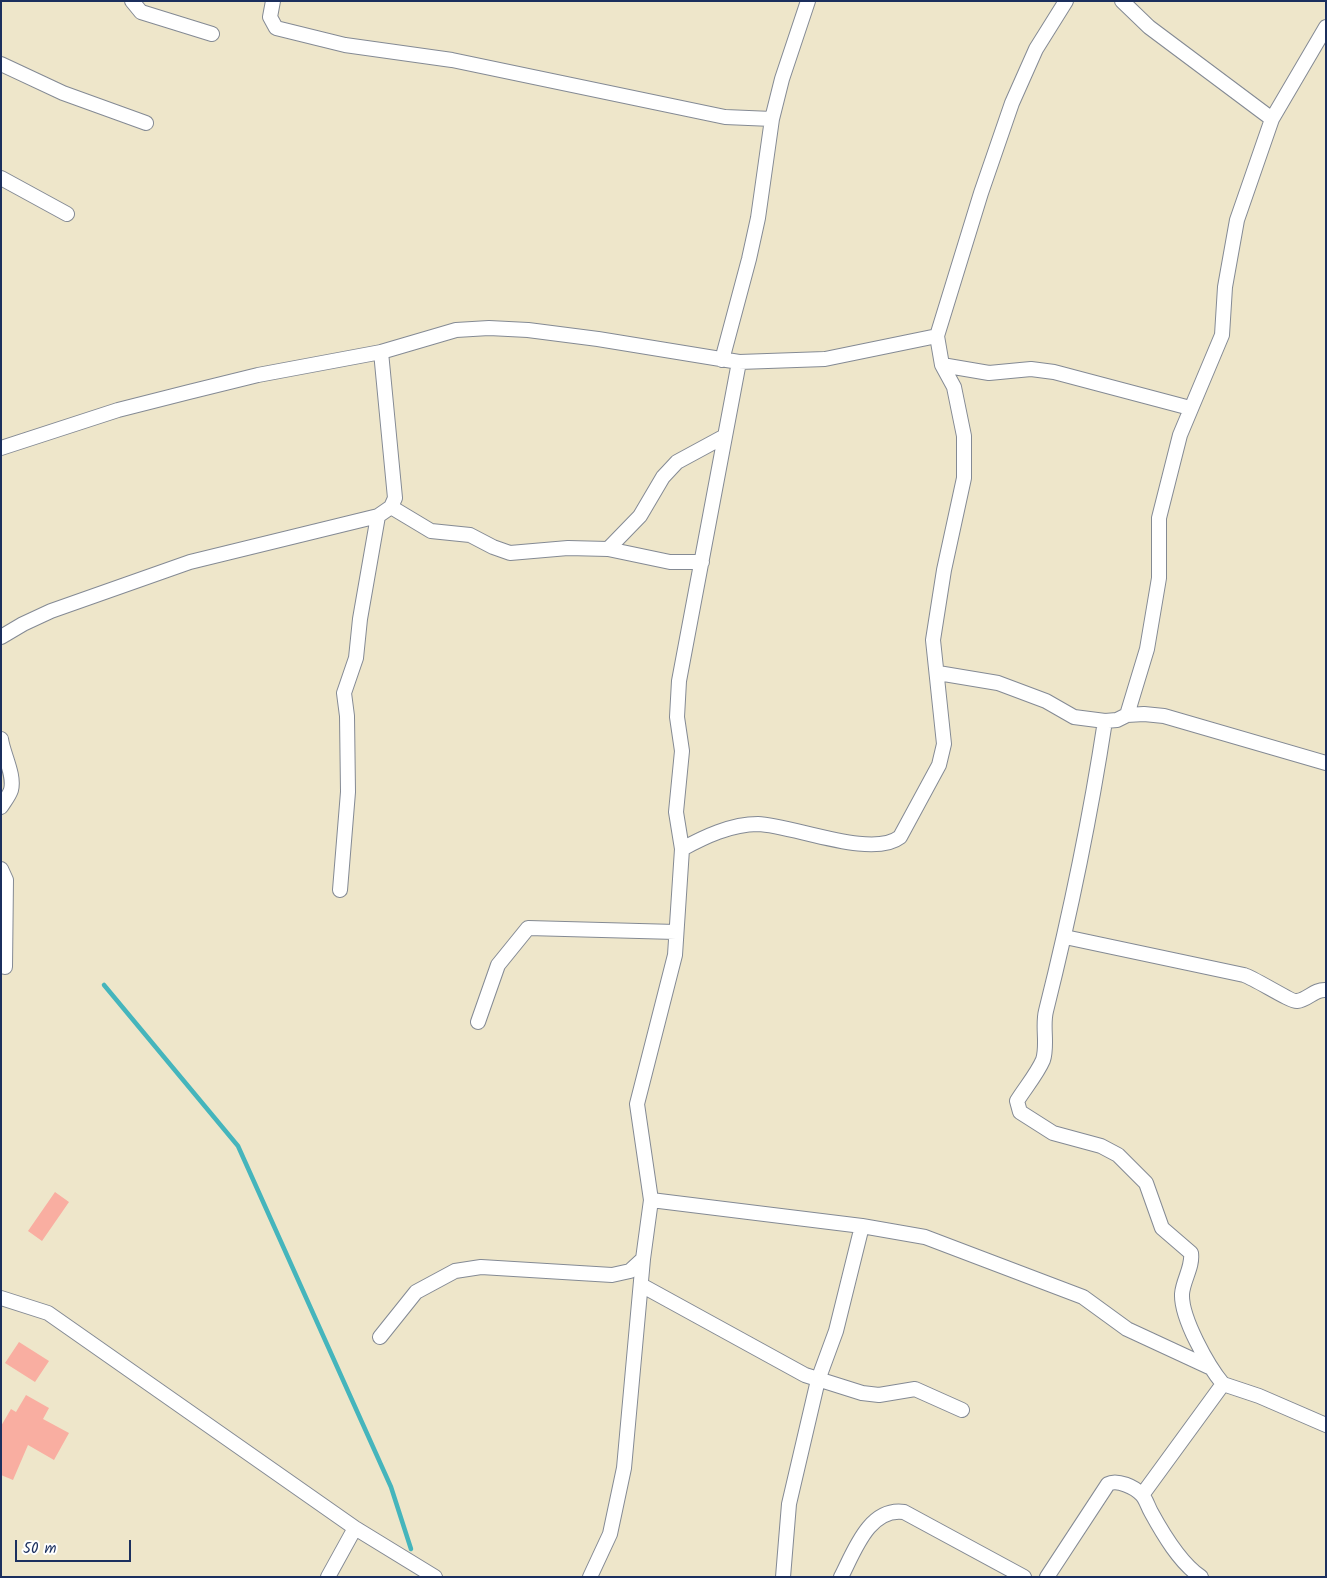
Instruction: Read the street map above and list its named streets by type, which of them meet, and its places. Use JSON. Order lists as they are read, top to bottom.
{
  "scale_bar": "50 m"
}
